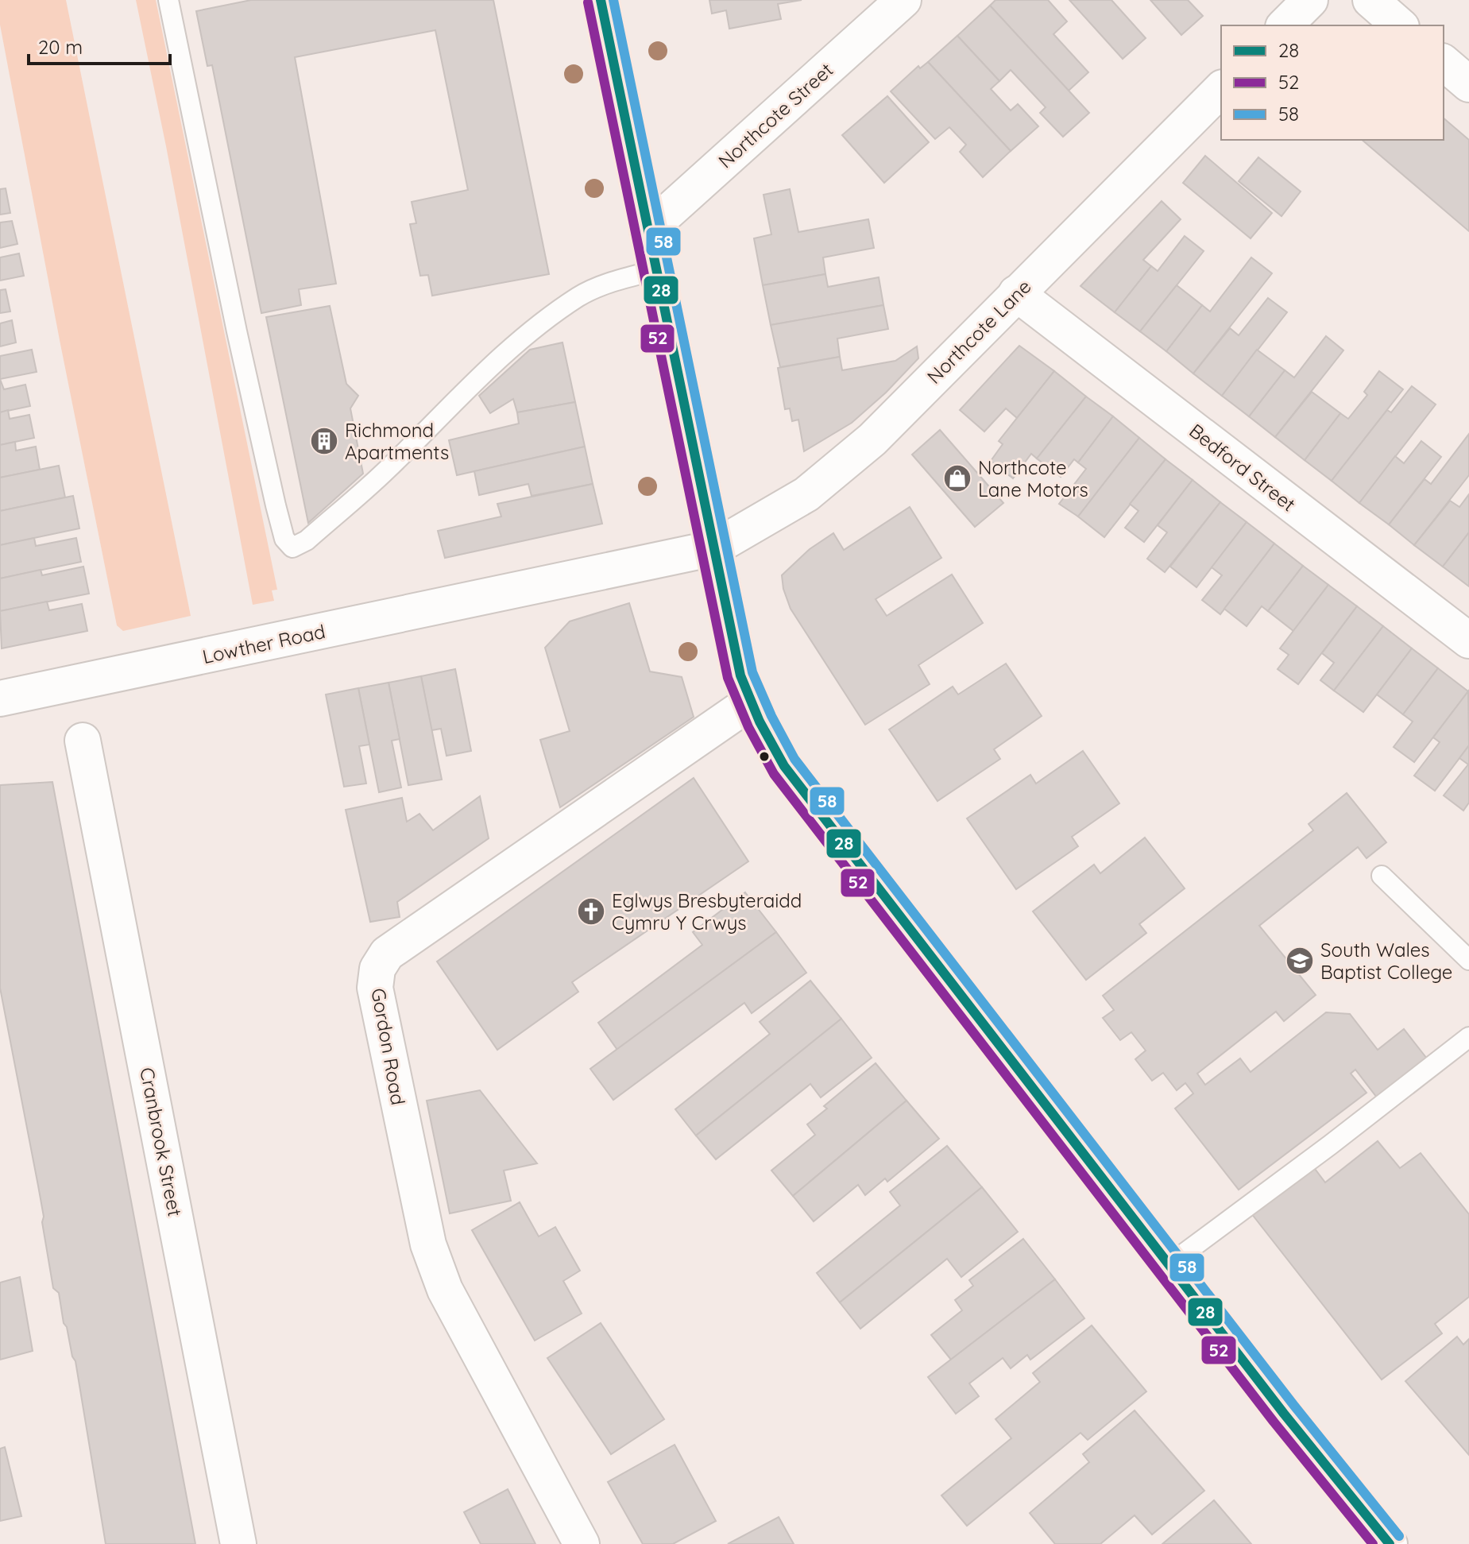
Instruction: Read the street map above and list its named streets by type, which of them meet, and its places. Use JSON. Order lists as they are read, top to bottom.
{
  "streets": {
    "street": [
      "Northcote Street",
      "Northcote Lane",
      "Bedford Street",
      "Lowther Road",
      "Gordon Road",
      "Cranbrook Street"
    ]
  },
  "crossings": [
    ["Northcote Lane", "Bedford Street"],
    ["Northcote Lane", "Lowther Road"]
  ],
  "places": {
    "building": ["Richmond Apartments"],
    "shop": ["Northcote Lane Motors"],
    "church": ["Eglwys Bresbyteraidd Cymru Y Crwys"],
    "school or university": ["South Wales Baptist College"]
  },
  "lines": ["transit line 28", "transit line 58", "transit line 52"],
  "legend": ["28", "52", "58"],
  "scale_bar": "20 m"
}
